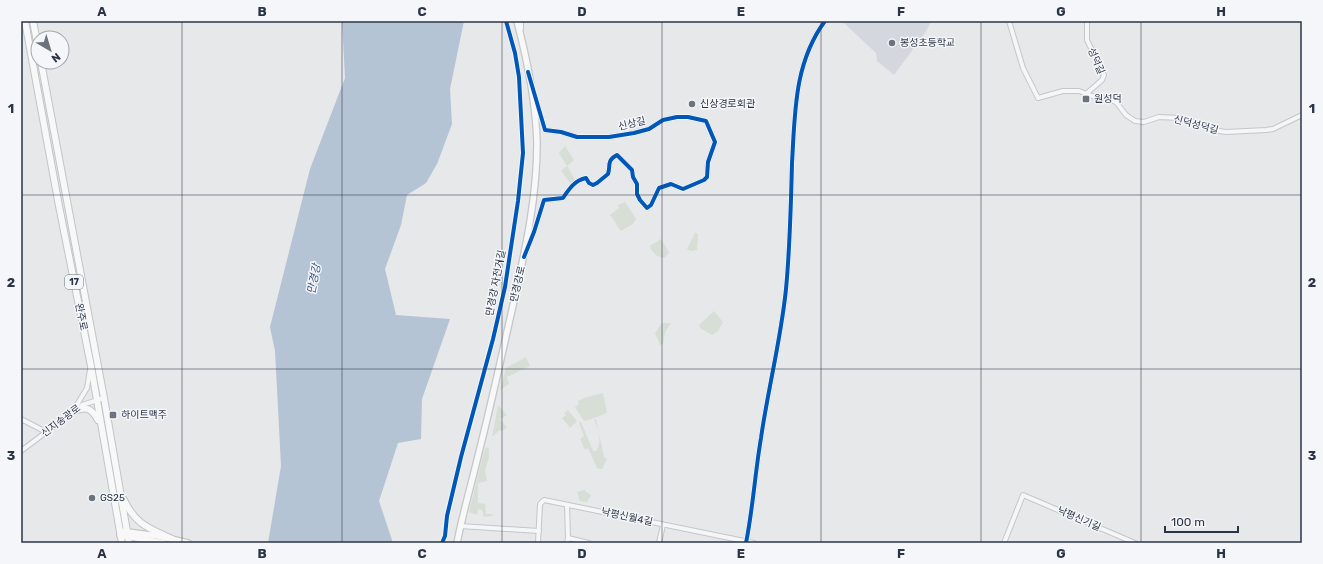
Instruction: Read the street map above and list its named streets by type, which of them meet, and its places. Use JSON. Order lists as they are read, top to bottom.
{
  "streets": {
    "main road": ["17", "완주로"],
    "street": [
      "성덕길",
      "신상길",
      "신덕성덕길",
      "만경강로",
      "신지송광로",
      "낙평신월4길",
      "낙평신기길"
    ],
    "cycle path": ["만경강 자전거길"]
  },
  "crossings": [
    ["성덕길", "신덕성덕길"],
    ["신상길", "만경강로"],
    ["완주로", "신지송광로"]
  ],
  "water": ["만경강"],
  "places": {
    "other": ["봉성초등학교", "신상경로회관", "GS25"],
    "transit": ["원성덕", "하이트맥주"]
  },
  "scale_bar": "100 m",
  "north": "bottom right",
  "grid": {
    "columns": [
      "A",
      "B",
      "C",
      "D",
      "E",
      "F",
      "G",
      "H"
    ],
    "rows": ["1", "2", "3"]
  }
}
